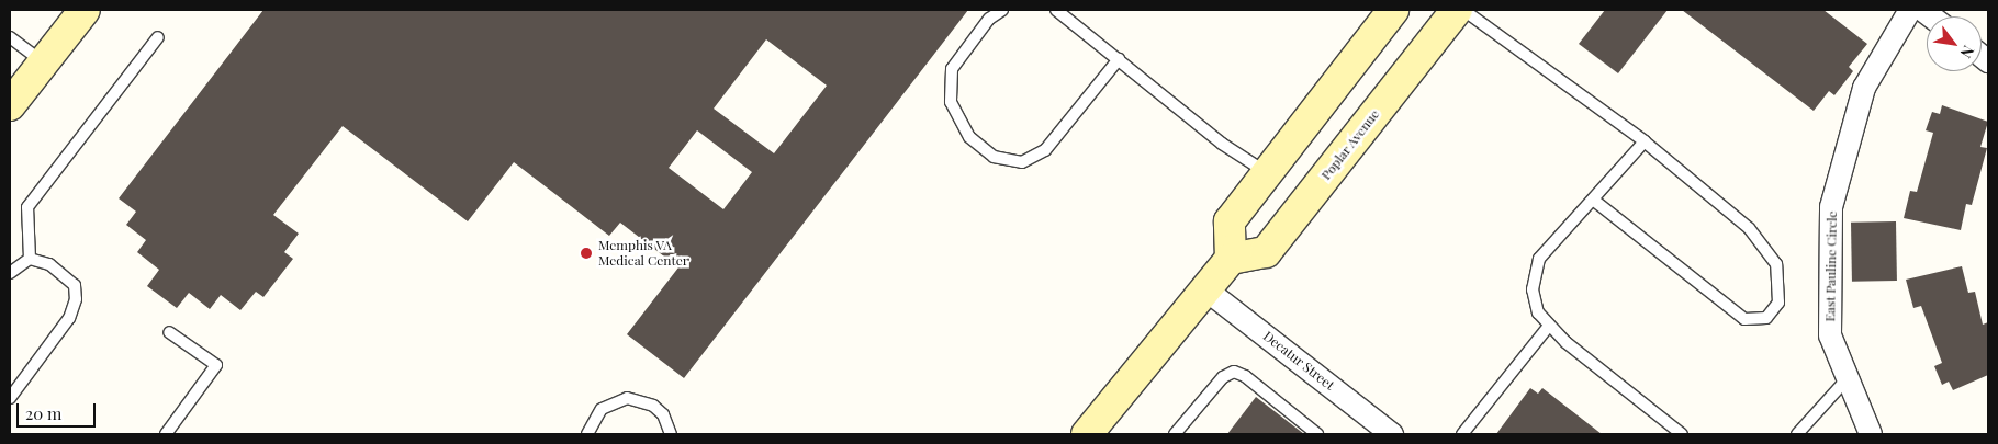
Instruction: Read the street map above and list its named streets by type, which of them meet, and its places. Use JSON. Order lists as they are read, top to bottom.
{
  "streets": {
    "main road": ["Poplar Avenue"],
    "street": ["East Pauline Circle", "Decatur Street"]
  },
  "places": ["Memphis VA Medical Center"],
  "scale_bar": "20 m",
  "north": "bottom right"
}
